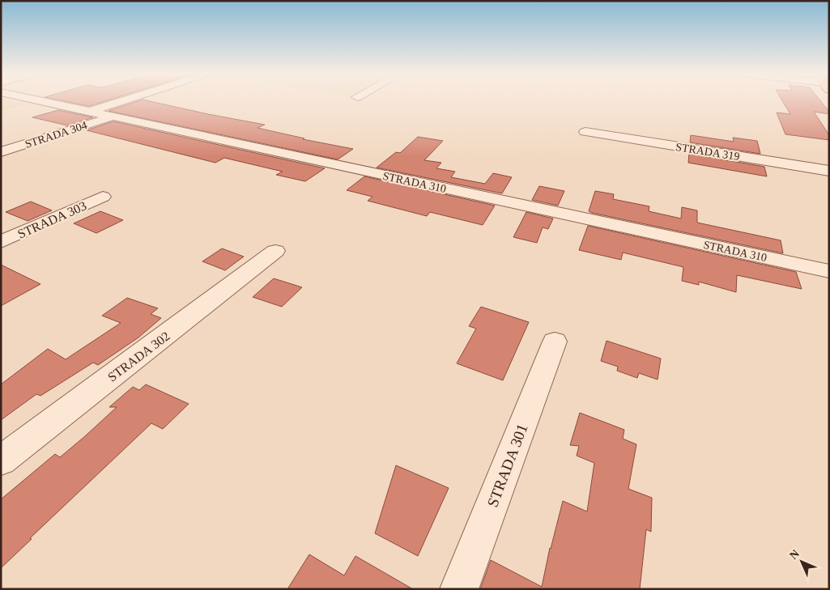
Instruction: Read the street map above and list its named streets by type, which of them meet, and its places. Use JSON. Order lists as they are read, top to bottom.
{
  "streets": {
    "street": [
      "STRADA 304",
      "STRADA 319",
      "STRADA 310",
      "STRADA 303",
      "STRADA 302",
      "STRADA 301"
    ]
  },
  "crossings": [
    ["STRADA 304", "STRADA 310"]
  ],
  "north": "top left"
}
